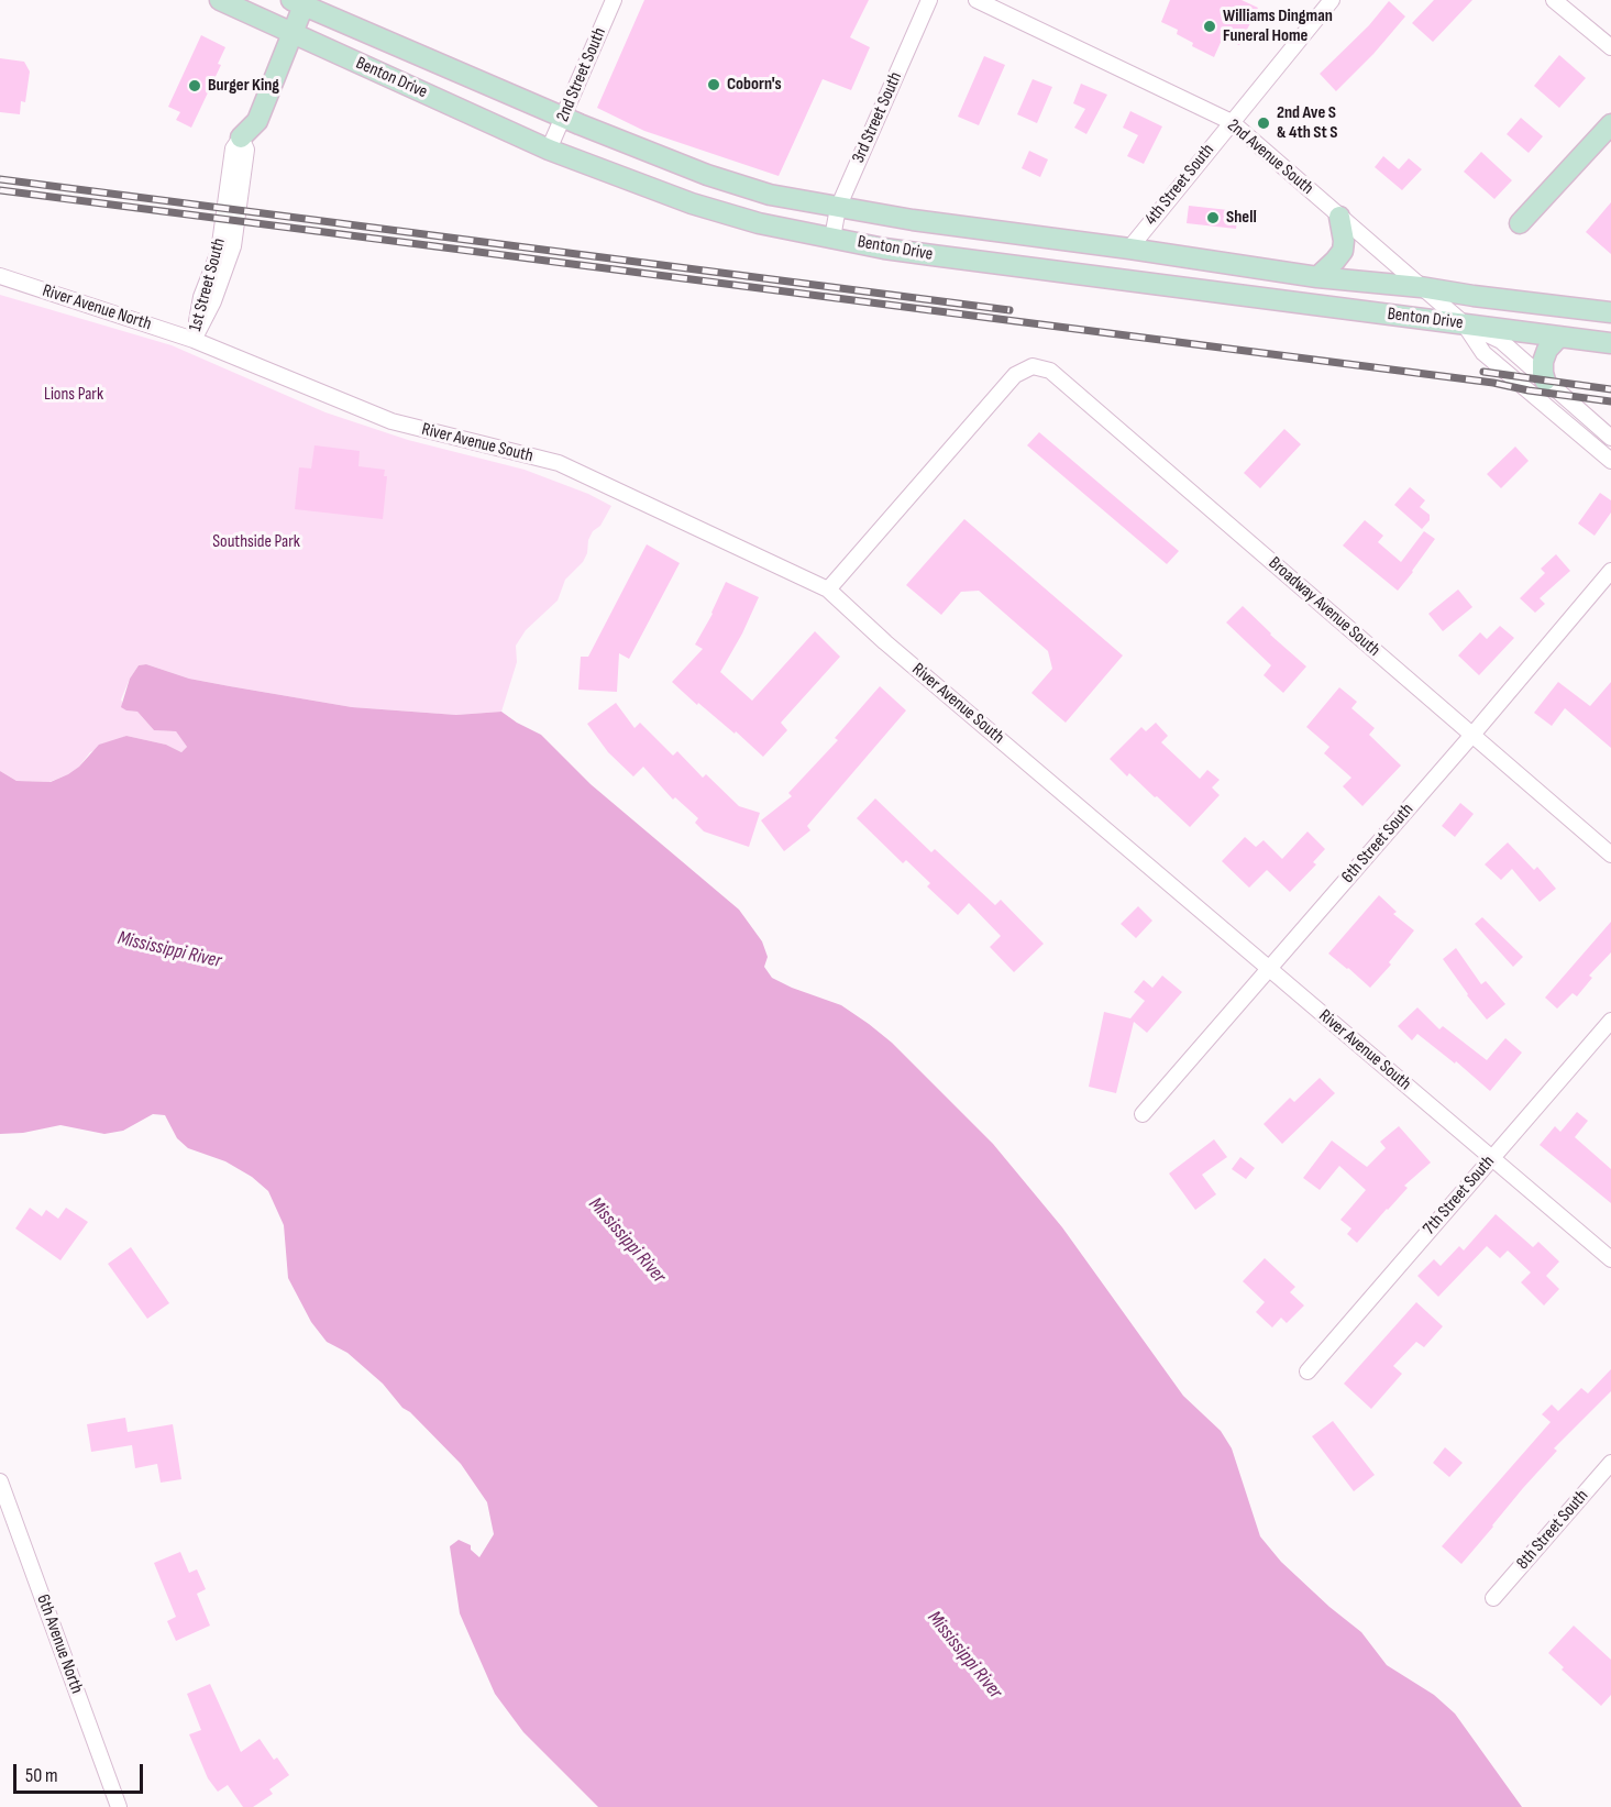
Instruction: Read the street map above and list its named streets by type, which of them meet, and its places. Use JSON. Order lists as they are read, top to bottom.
{
  "streets": {
    "main road": ["Benton Drive", "1st Street South"],
    "street": [
      "2nd Street South",
      "3rd Street South",
      "2nd Avenue South",
      "4th Street South",
      "River Avenue North",
      "River Avenue South",
      "Broadway Avenue South",
      "6th Street South",
      "7th Street South",
      "8th Street South",
      "6th Avenue North"
    ]
  },
  "crossings": [
    ["2nd Street South", "Benton Drive"],
    ["Benton Drive", "3rd Street South"],
    ["Benton Drive", "2nd Avenue South"],
    ["Benton Drive", "4th Street South"],
    ["Benton Drive", "1st Street South"],
    ["2nd Avenue South", "4th Street South"],
    ["1st Street South", "River Avenue North"],
    ["1st Street South", "River Avenue South"],
    ["River Avenue North", "River Avenue South"],
    ["River Avenue South", "Broadway Avenue South"],
    ["River Avenue South", "6th Street South"],
    ["River Avenue South", "7th Street South"],
    ["Broadway Avenue South", "6th Street South"]
  ],
  "water": ["Mississippi River"],
  "parks": ["Lions Park", "Southside Park"],
  "places": [
    "Williams Dingman Funeral Home",
    "Coborn's",
    "Burger King",
    "2nd Ave S & 4th St S",
    "Shell"
  ],
  "scale_bar": "50 m"
}
